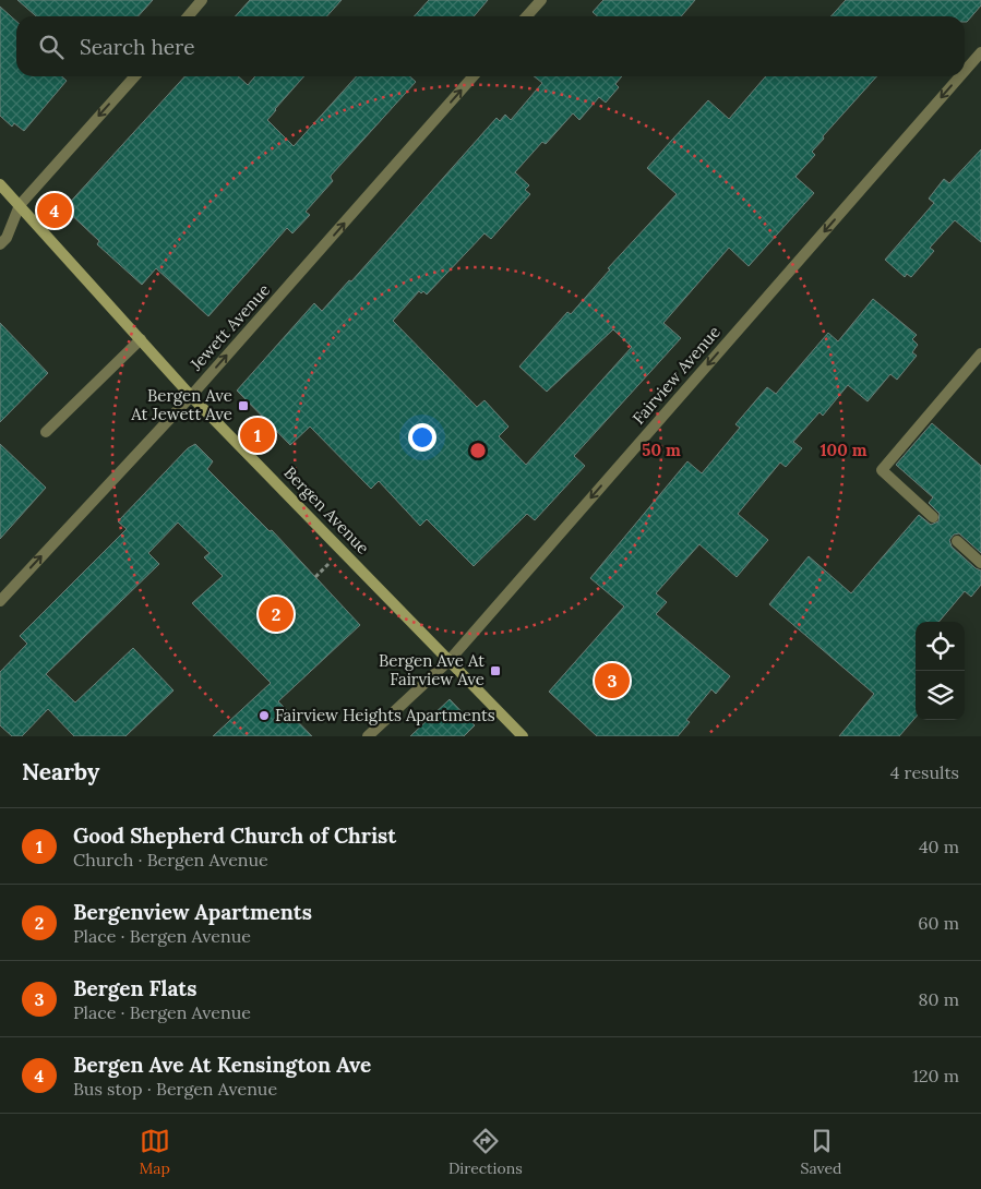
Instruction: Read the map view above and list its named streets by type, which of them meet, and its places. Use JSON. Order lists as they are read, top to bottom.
{
  "streets": {
    "street": ["Jewett Avenue", "Fairview Avenue", "Bergen Avenue"]
  },
  "crossings": [
    ["Jewett Avenue", "Bergen Avenue"],
    ["Fairview Avenue", "Bergen Avenue"]
  ],
  "one_way": ["Jewett Avenue", "Fairview Avenue"],
  "places": {
    "transit": ["Bergen Ave At Jewett Ave", "Bergen Ave At Fairview Ave"],
    "other": ["Fairview Heights Apartments"]
  },
  "page": {
    "search": "Search here",
    "pins": [
      "4",
      "1",
      "2",
      "3"
    ],
    "heading": ["Nearby", "4 results"],
    "list": [
      {
        "mark": "1",
        "name": "Good Shepherd Church of Christ",
        "note": "Church · Bergen Avenue",
        "value": "40 m"
      },
      {
        "mark": "2",
        "name": "Bergenview Apartments",
        "note": "Place · Bergen Avenue",
        "value": "60 m"
      },
      {
        "mark": "3",
        "name": "Bergen Flats",
        "note": "Place · Bergen Avenue",
        "value": "80 m"
      },
      {
        "mark": "4",
        "name": "Bergen Ave At Kensington Ave",
        "note": "Bus stop · Bergen Avenue",
        "value": "120 m"
      }
    ],
    "nav": ["Map", "Directions", "Saved"]
  },
  "rings": ["50 m", "100 m"]
}
